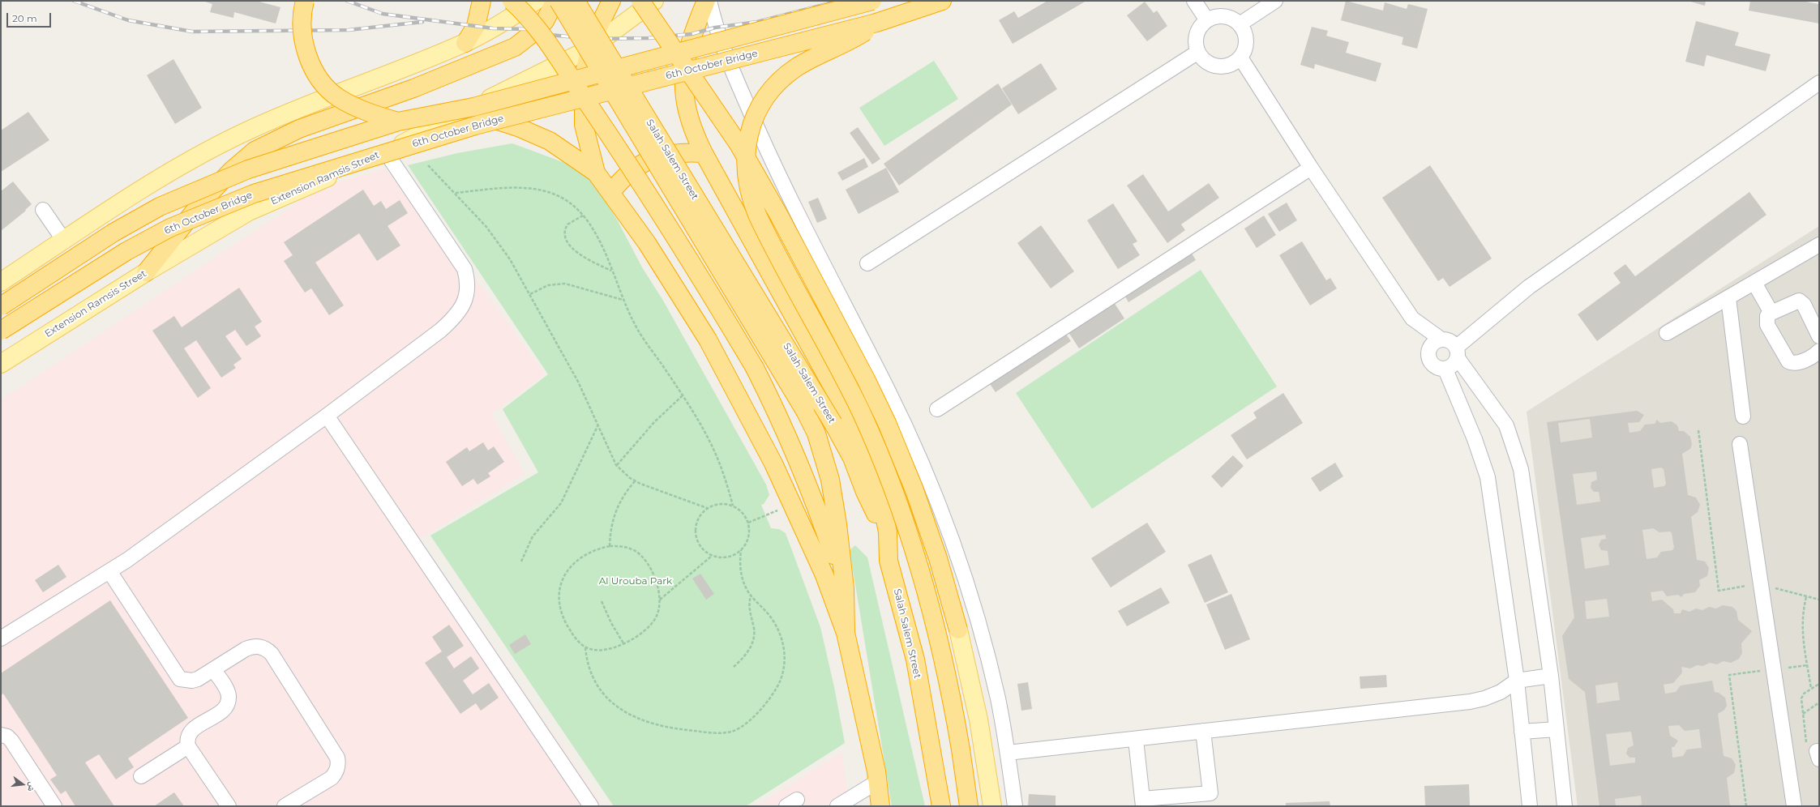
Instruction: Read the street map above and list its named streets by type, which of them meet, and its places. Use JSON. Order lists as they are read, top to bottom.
{
  "streets": {
    "highway": ["6th October Bridge", "Salah Salem Street"],
    "main road": ["Extension Ramsis Street"]
  },
  "parks": ["Al Urouba Park"],
  "scale_bar": "20 m",
  "north": "right"
}
